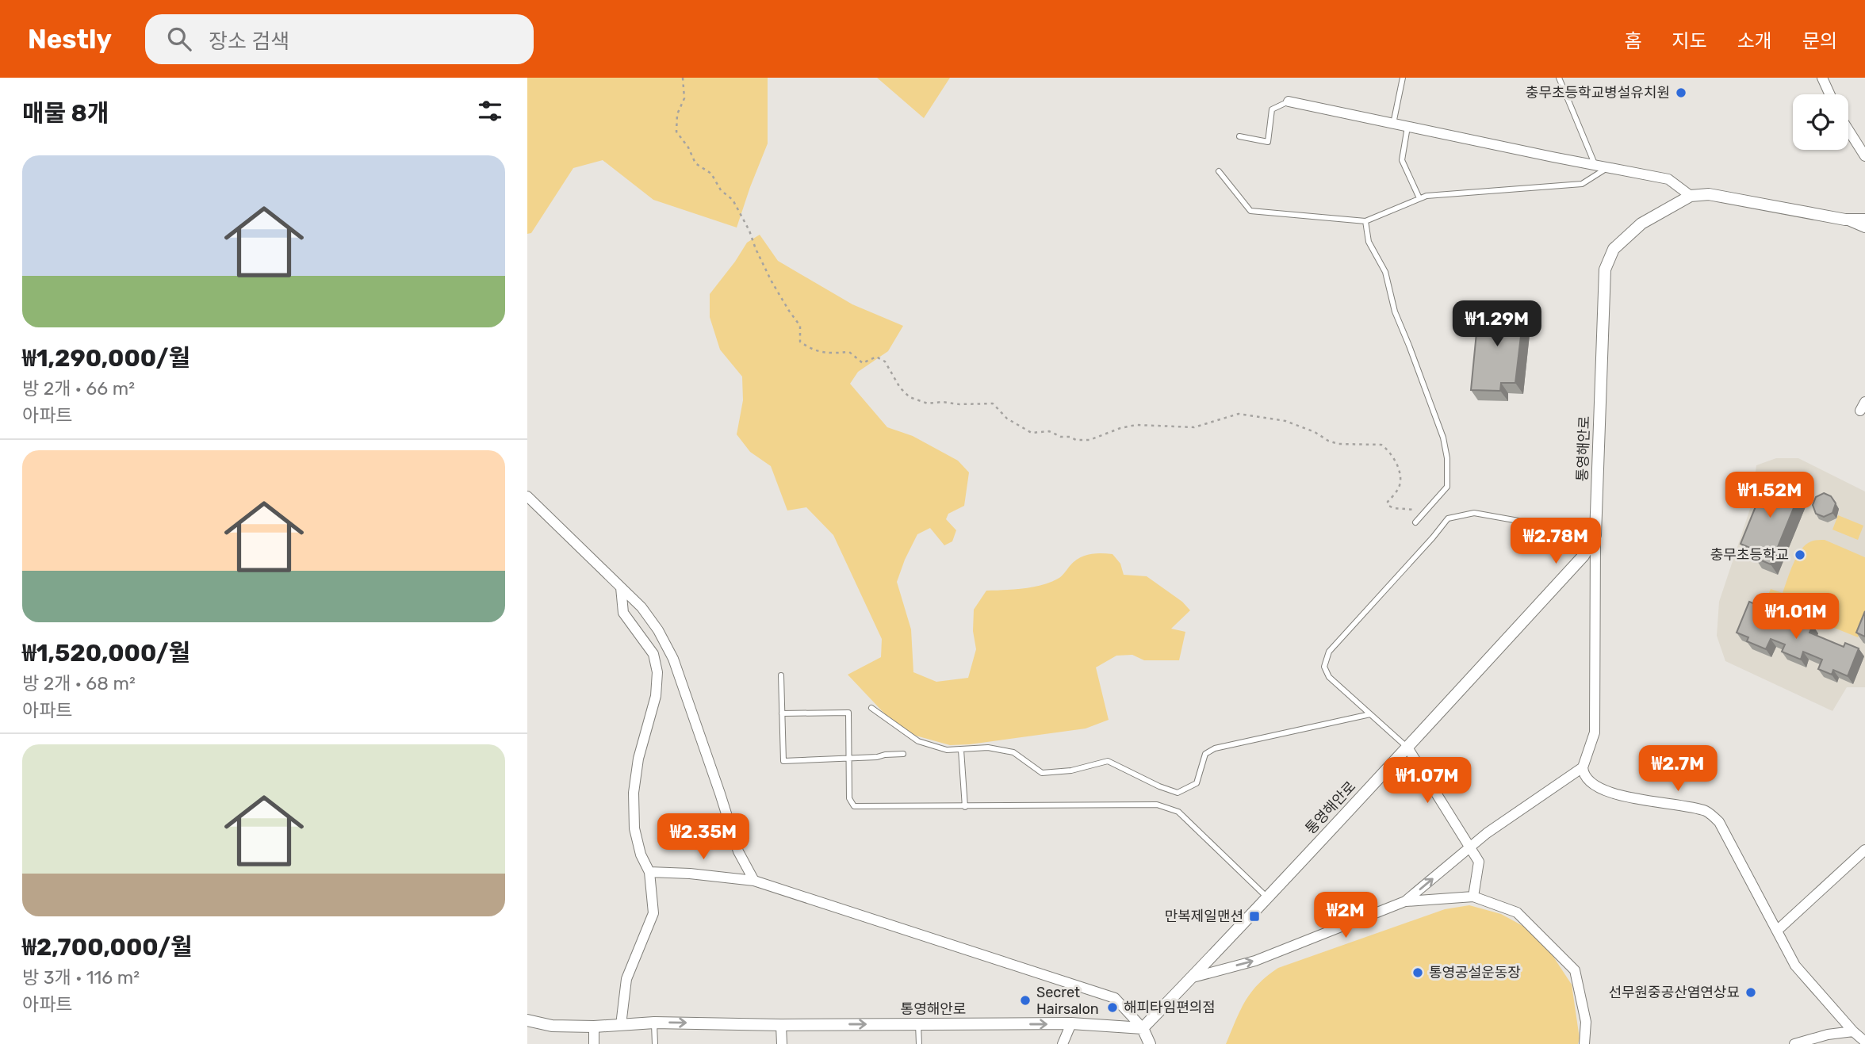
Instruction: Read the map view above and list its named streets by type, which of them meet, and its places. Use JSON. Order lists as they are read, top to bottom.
{
  "streets": {
    "street": ["통영해안로"]
  },
  "places": {
    "other": [
      "충무초등학교병설유치원",
      "충무초등학교",
      "통영공설운동장",
      "선무원중공산염연상묘",
      "Secret Hairsalon",
      "해피타임편의점"
    ],
    "transit": ["만복제일맨션"]
  },
  "page": {
    "header": "Nestly",
    "search": "장소 검색",
    "nav": [
      "홈",
      "지도",
      "소개",
      "문의"
    ],
    "heading": "매물 8개",
    "list": [
      {
        "name": "₩1,290,000/월",
        "note": "방 2개 · 66 m² · 아파트"
      },
      {
        "name": "₩1,520,000/월",
        "note": "방 2개 · 68 m² · 아파트"
      },
      {
        "name": "₩2,700,000/월",
        "note": "방 3개 · 116 m² · 아파트"
      }
    ],
    "price": [
      "₩1.29M",
      "₩1.52M",
      "₩2.78M",
      "₩1.01M",
      "₩2.7M",
      "₩1.07M",
      "₩2.35M",
      "₩2M"
    ]
  }
}
